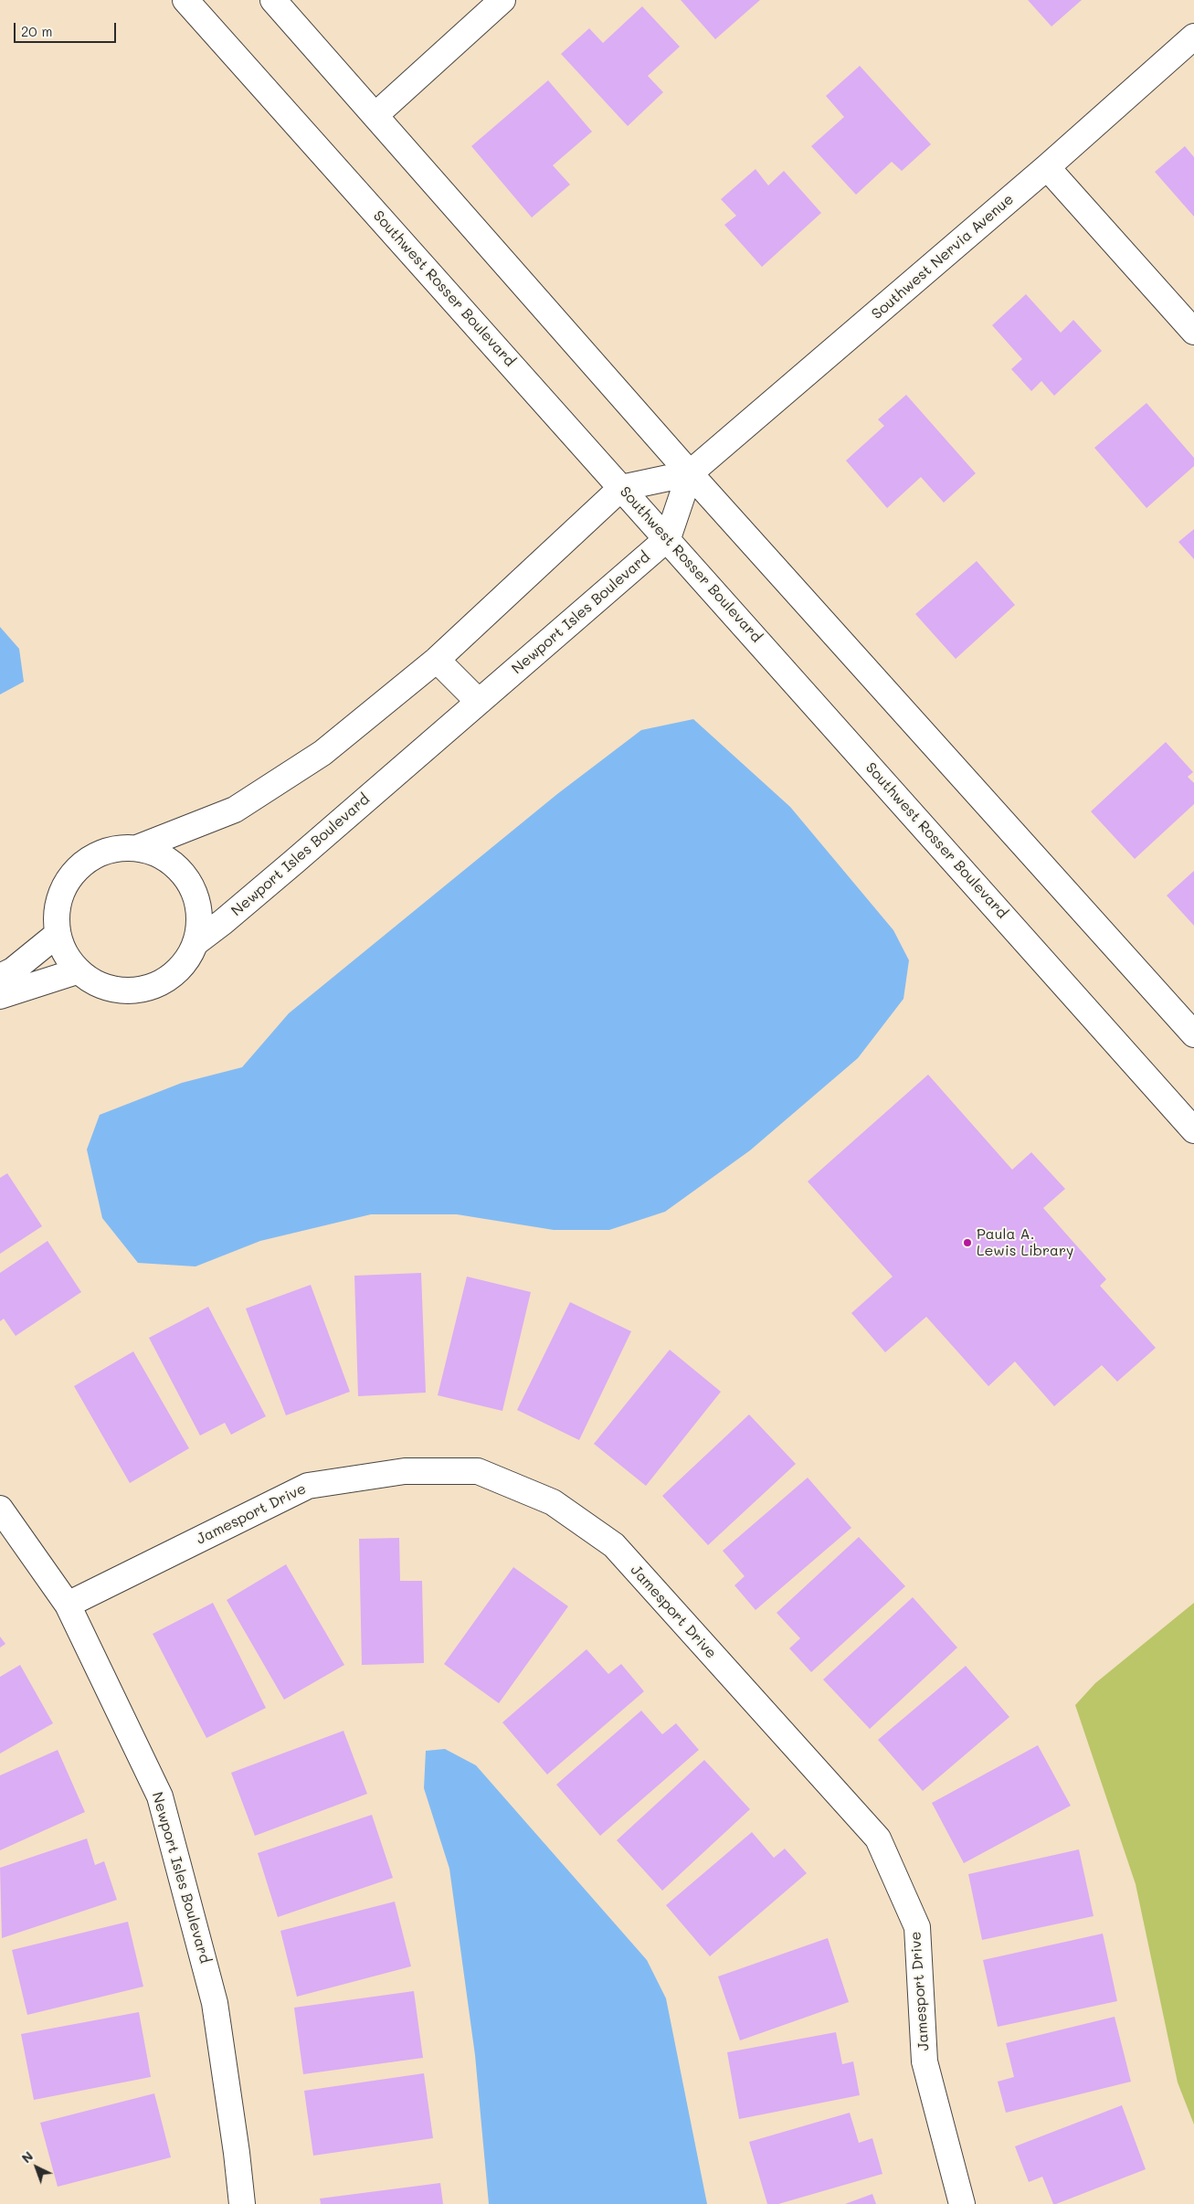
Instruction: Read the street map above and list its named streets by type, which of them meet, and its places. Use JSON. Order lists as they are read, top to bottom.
{
  "streets": {
    "street": [
      "Southwest Nervia Avenue",
      "Southwest Rosser Boulevard",
      "Newport Isles Boulevard",
      "Jamesport Drive"
    ]
  },
  "crossings": [
    ["Southwest Rosser Boulevard", "Newport Isles Boulevard"],
    ["Newport Isles Boulevard", "Jamesport Drive"]
  ],
  "places": ["Paula A. Lewis Library"],
  "scale_bar": "20 m",
  "north": "top left"
}
